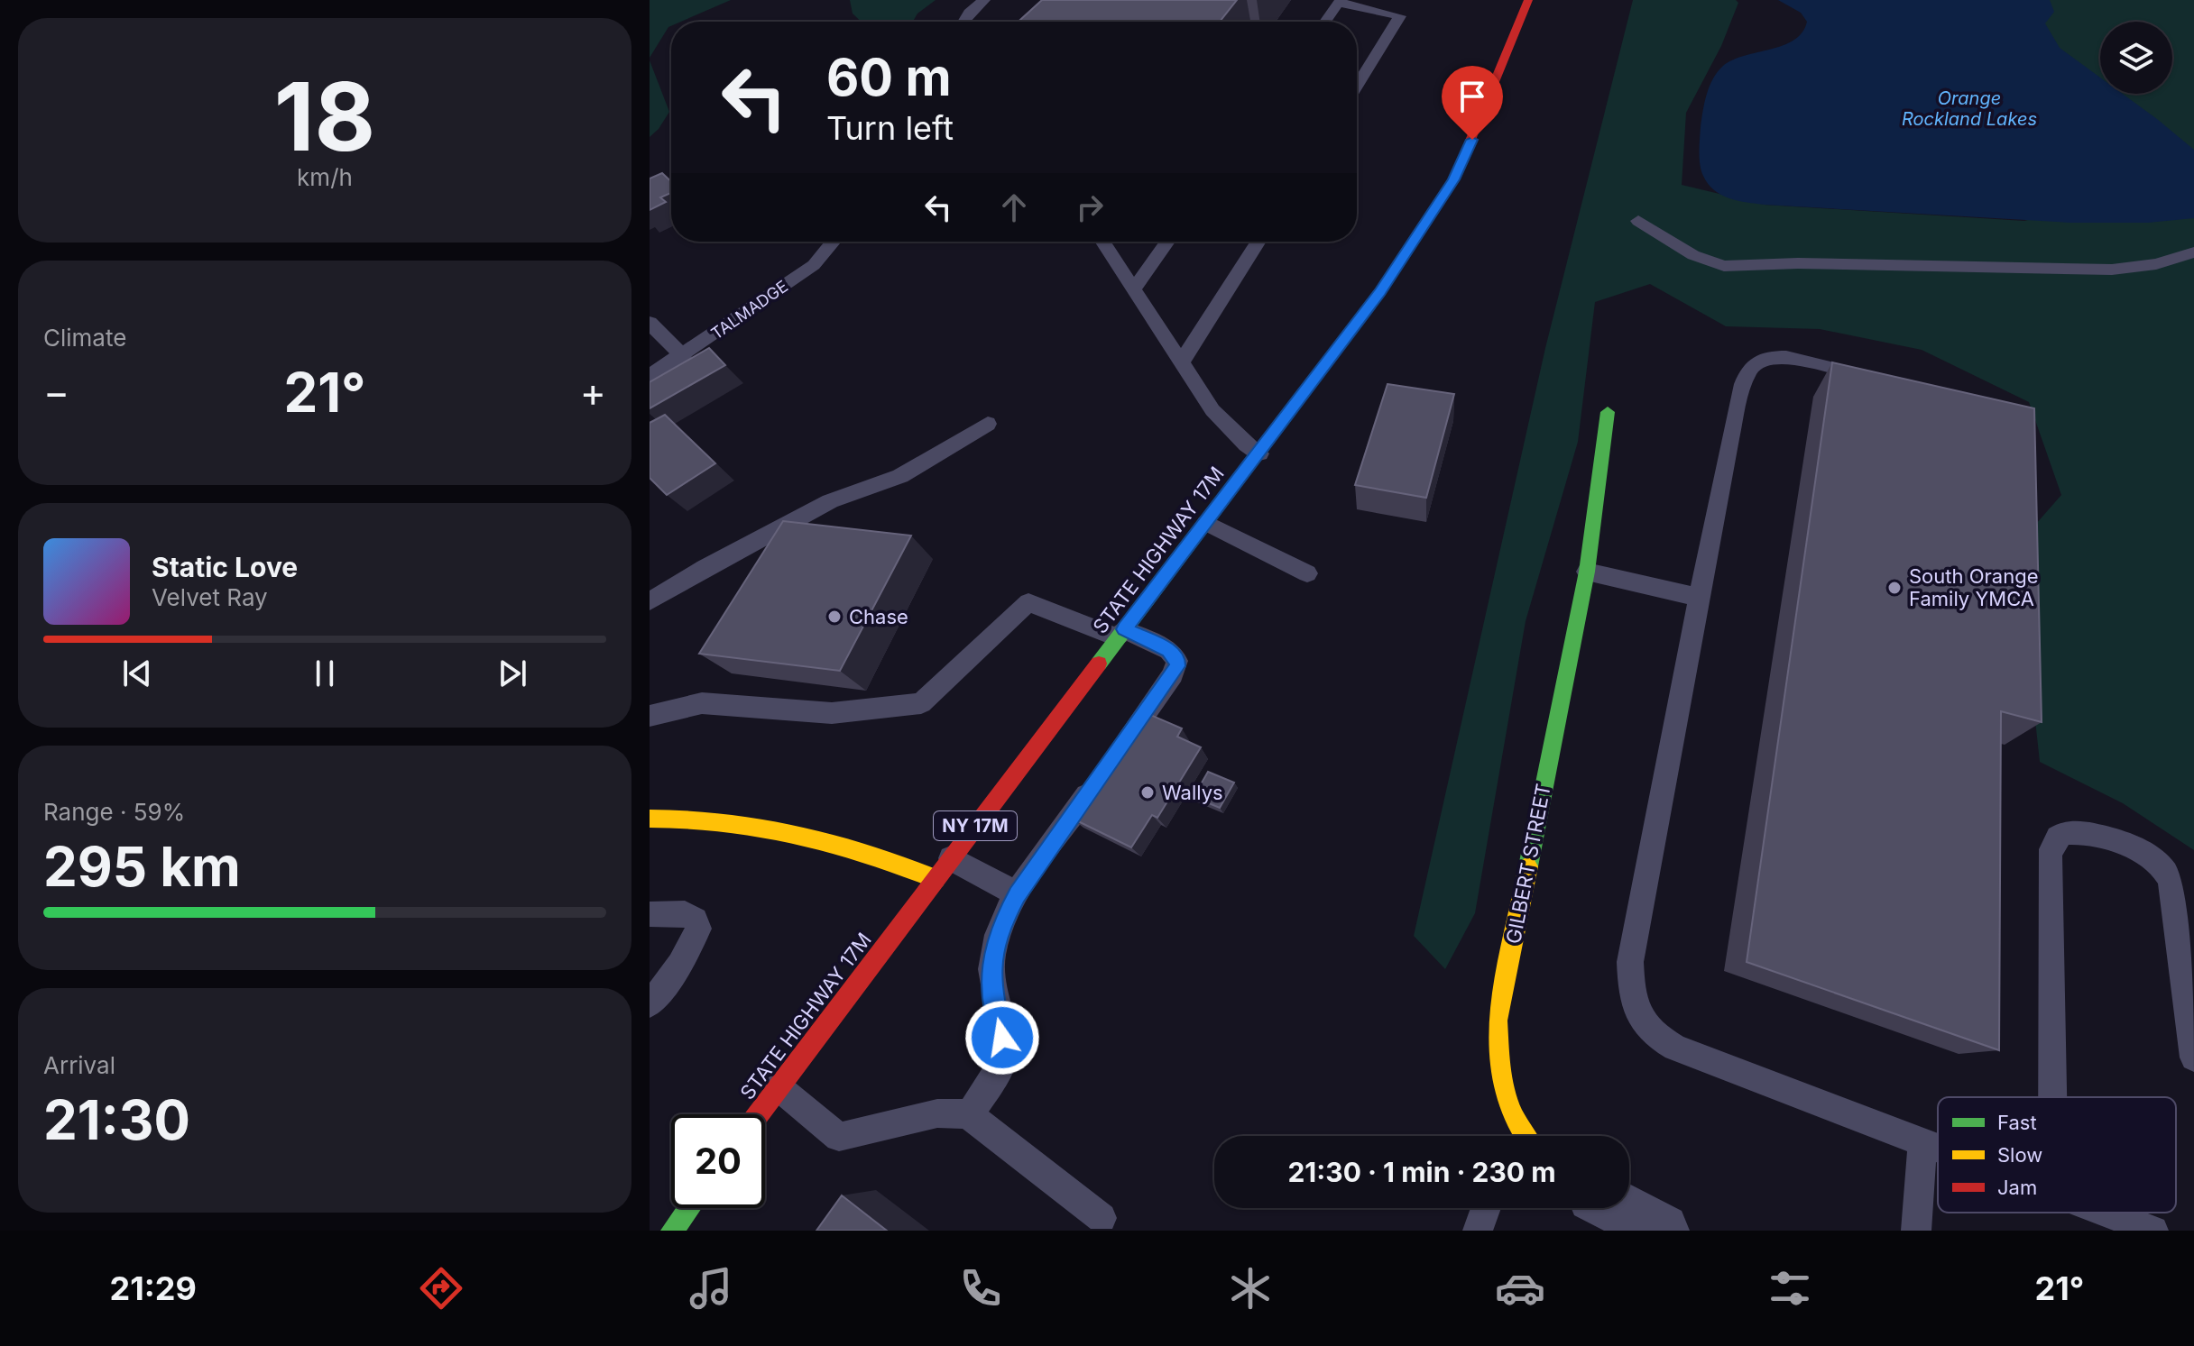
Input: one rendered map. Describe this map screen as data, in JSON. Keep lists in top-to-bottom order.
{
  "streets": {
    "main road": ["STATE HIGHWAY 17M", "NY 17M", "GILBERT STREET"],
    "lane": ["TALMADGE"]
  },
  "water": ["Orange Rockland Lakes"],
  "places": ["South Orange Family YMCA", "Chase", "Wallys"],
  "legend": ["Fast", "Slow", "Jam"],
  "page": {
    "tile": [
      ["18", "km/h"],
      "Climate",
      ["Range · 59%", "295 km"],
      ["Arrival", "21:30"]
    ],
    "turn": ["60 m", "Turn left"],
    "heat": ["−", "21°", "+"],
    "song": ["Static Love", "Velvet Ray"],
    "limit": "20",
    "trip": "21:30 · 1 min · 230 m",
    "tabs": ["21:29", "21°"]
  }
}
